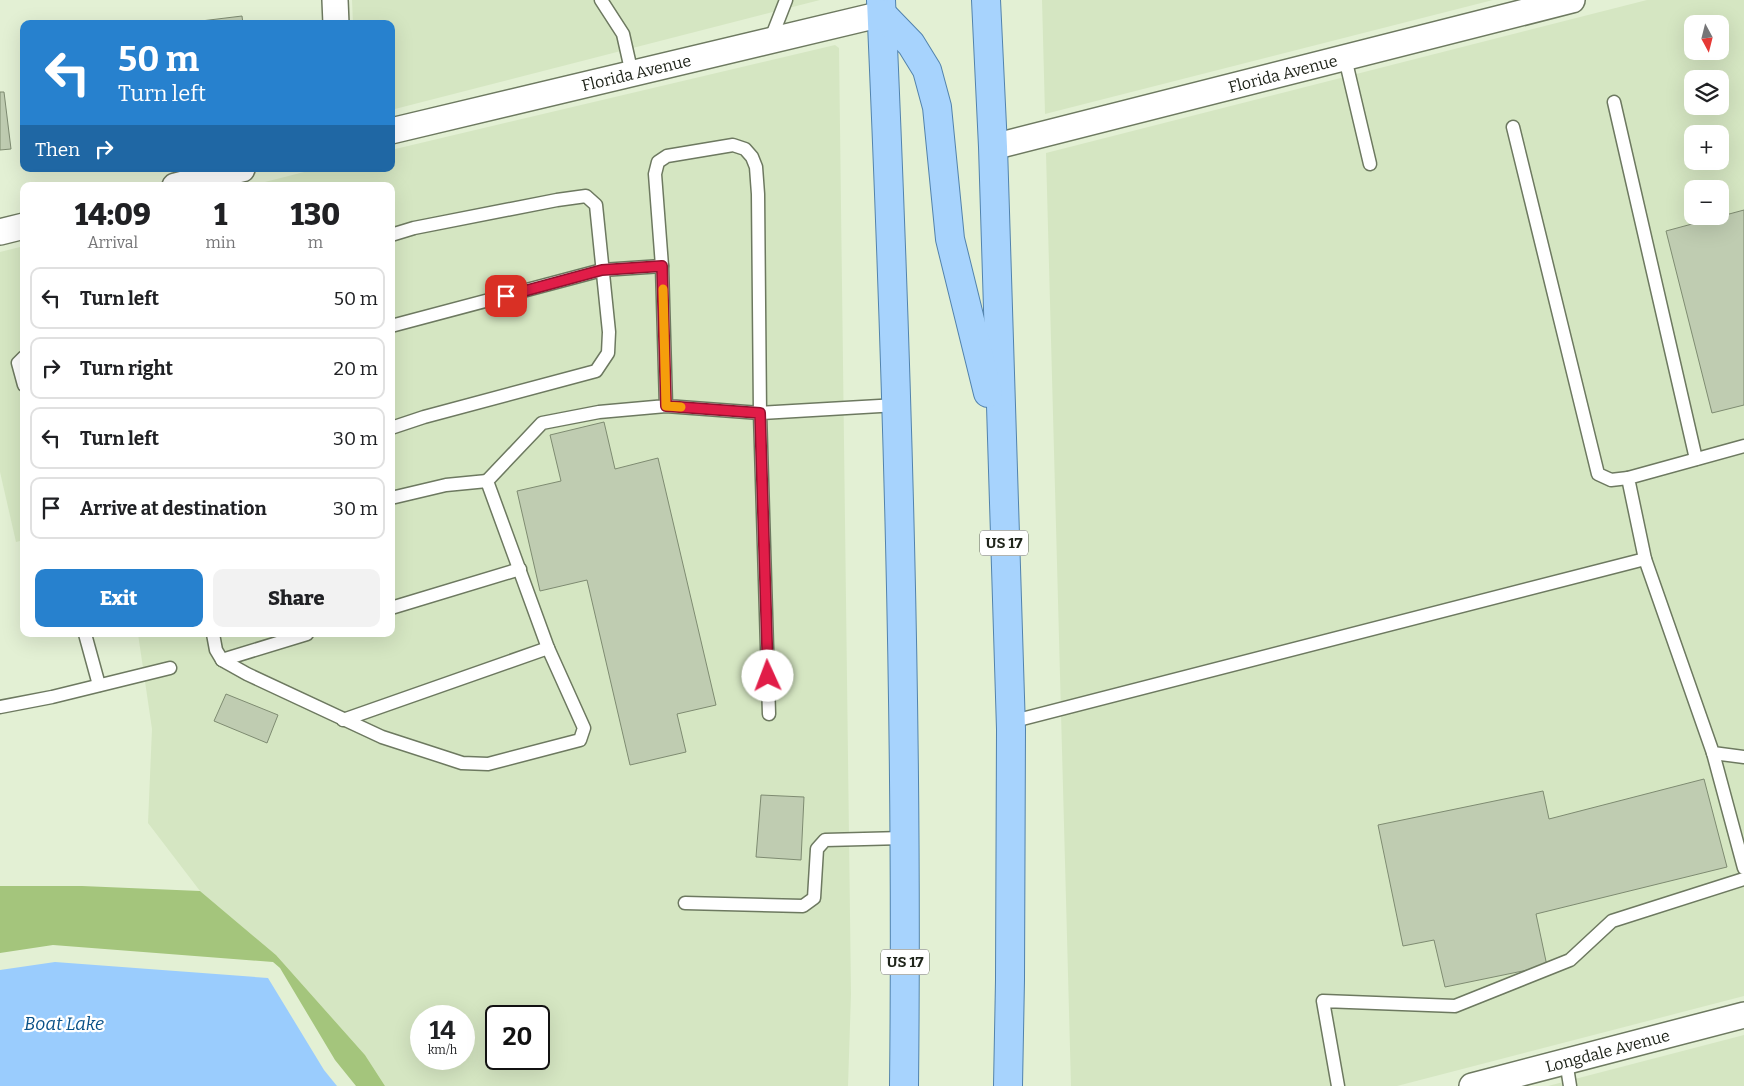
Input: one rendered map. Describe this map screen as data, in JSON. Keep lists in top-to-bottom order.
{
  "streets": {
    "main road": ["US 17"],
    "street": ["Florida Avenue", "Longdale Avenue"]
  },
  "crossings": [
    ["Florida Avenue", "US 17"]
  ],
  "water": ["Boat Lake"],
  "north": "bottom",
  "page": {
    "map_buttons": ["+", "−"],
    "turn": ["50 m", "Turn left"],
    "then": "Then",
    "eta": [
      "14:09",
      "Arrival",
      "1",
      "min",
      "130",
      "m"
    ],
    "list": [
      {
        "name": "Turn left",
        "value": "50 m"
      },
      {
        "name": "Turn right",
        "value": "20 m"
      },
      {
        "name": "Turn left",
        "value": "30 m"
      },
      {
        "name": "Arrive at destination",
        "value": "30 m"
      }
    ],
    "buttons": ["Exit", "Share"],
    "speed": "14 km/h",
    "limit": "20"
  }
}
